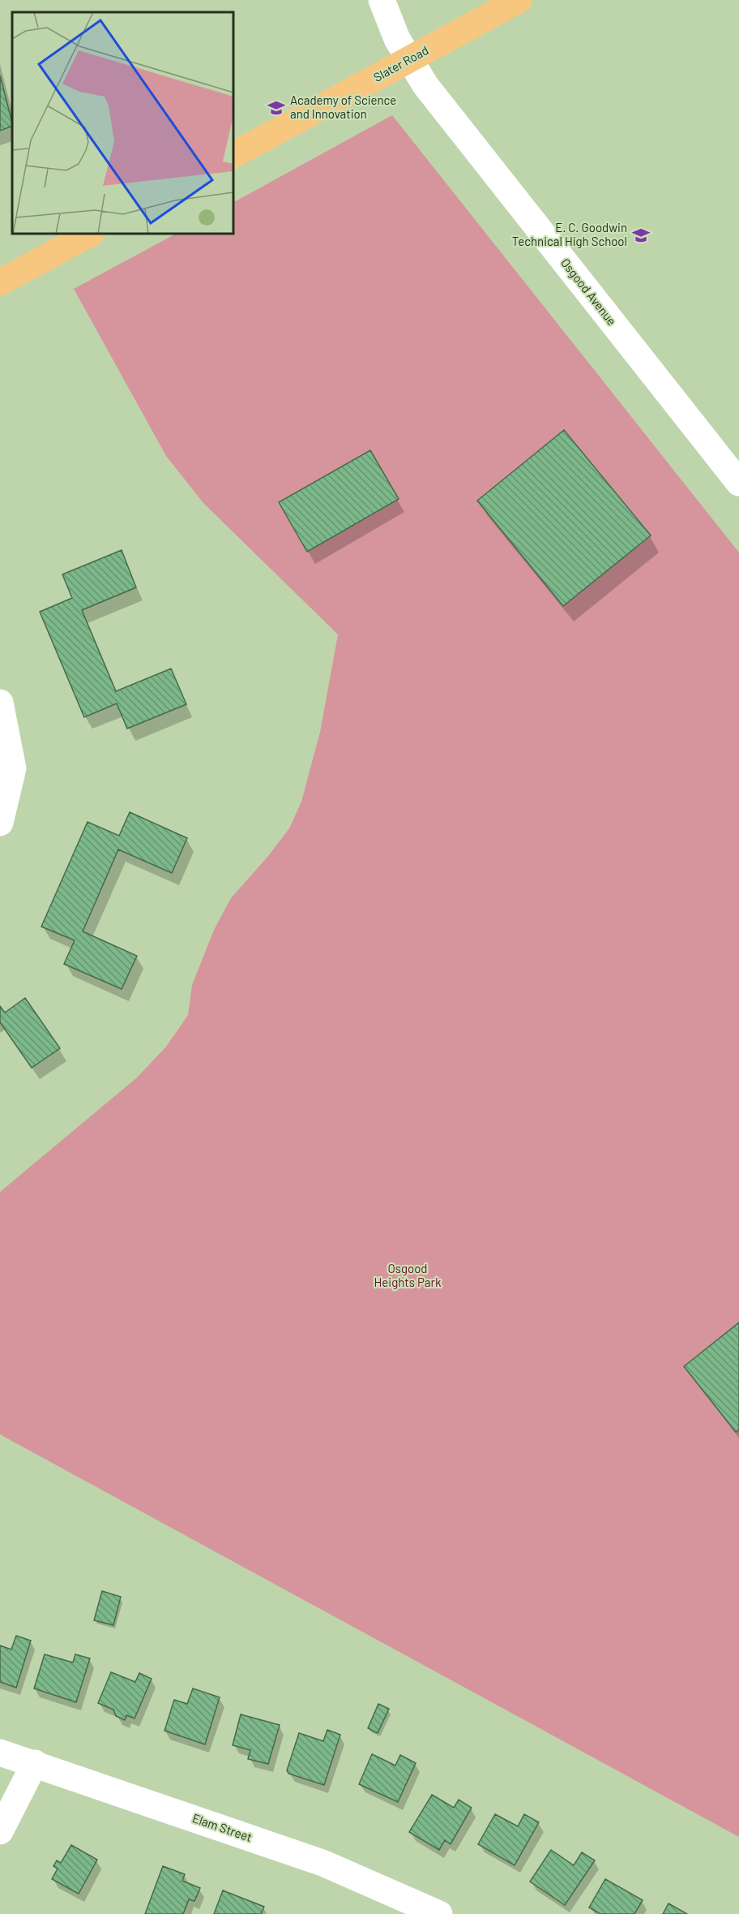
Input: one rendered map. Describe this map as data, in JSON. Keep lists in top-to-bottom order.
{
  "streets": {
    "main road": ["Slater Road"],
    "street": ["Osgood Avenue", "Elam Street"]
  },
  "crossings": [
    ["Slater Road", "Osgood Avenue"]
  ],
  "parks": ["Osgood Heights Park"],
  "places": {
    "school or university": ["Academy of Science and Innovation", "E. C. Goodwin Technical High School"]
  }
}
